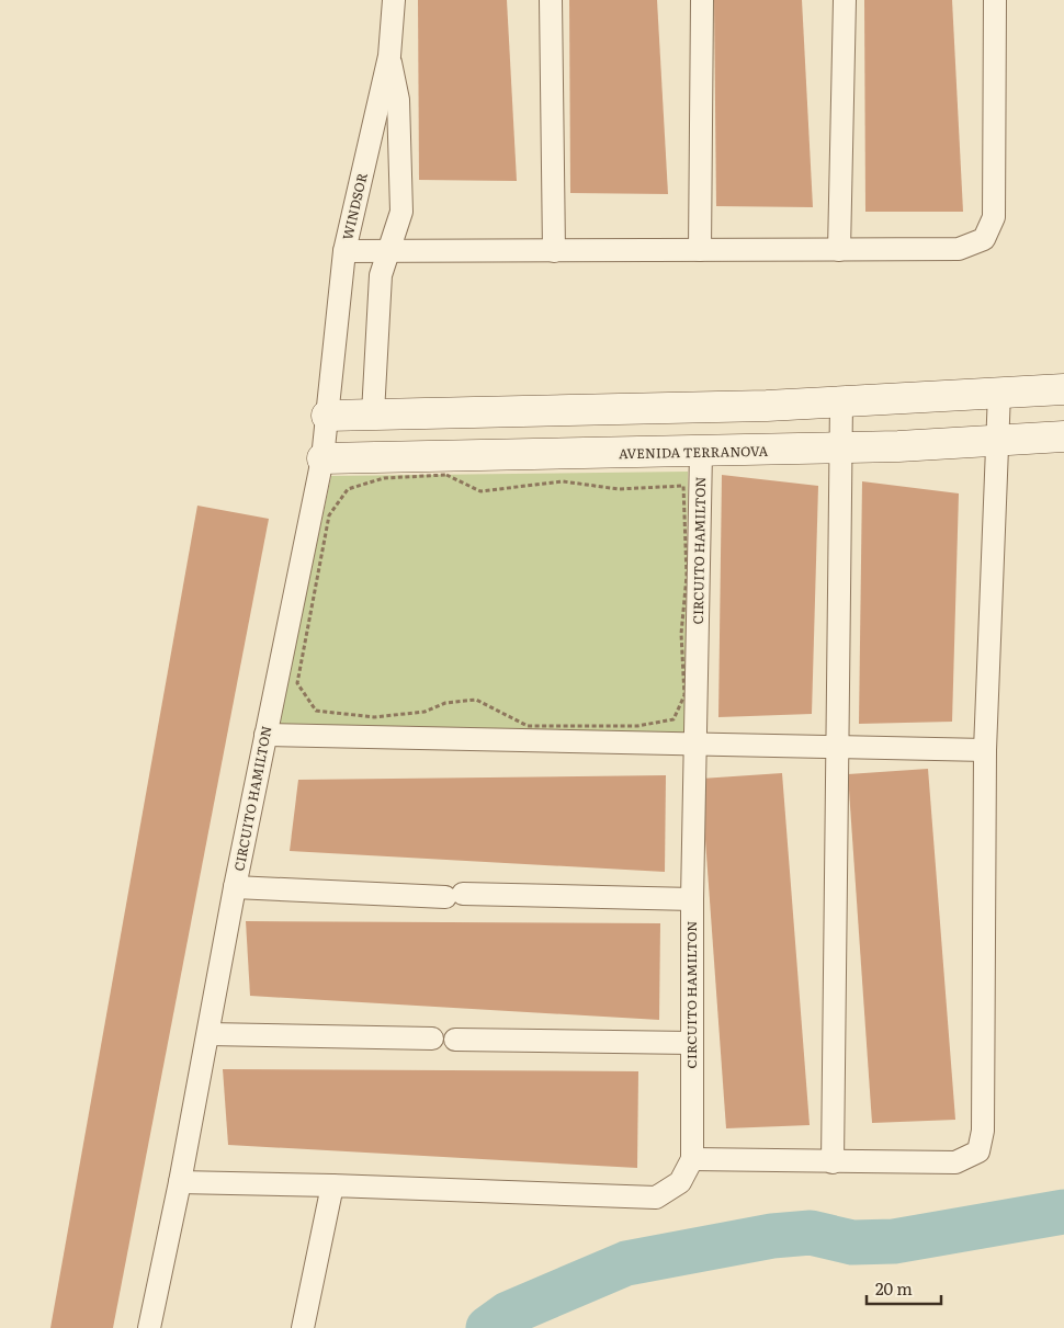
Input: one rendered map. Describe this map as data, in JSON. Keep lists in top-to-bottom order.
{
  "streets": {
    "street": ["WINDSOR", "AVENIDA TERRANOVA", "CIRCUITO HAMILTON"]
  },
  "crossings": [
    ["WINDSOR", "CIRCUITO HAMILTON"],
    ["AVENIDA TERRANOVA", "CIRCUITO HAMILTON"]
  ],
  "scale_bar": "20 m"
}
